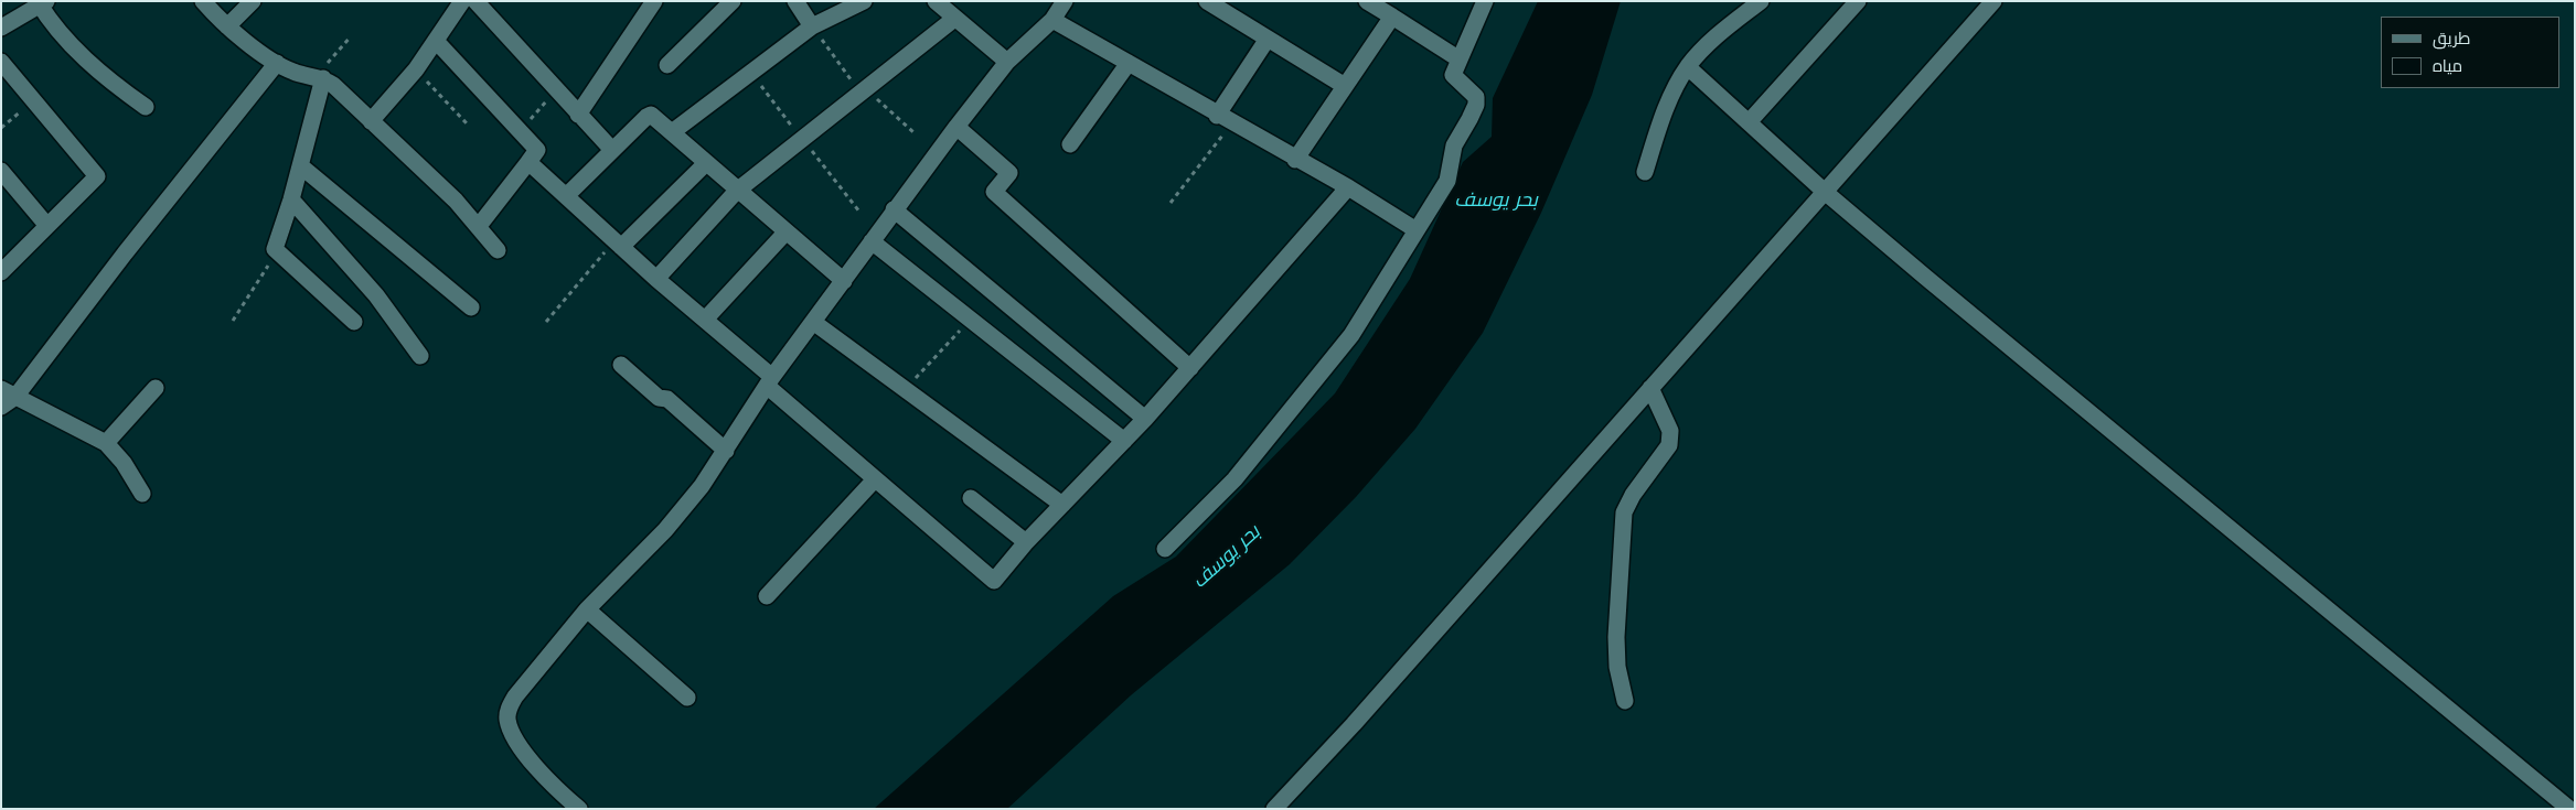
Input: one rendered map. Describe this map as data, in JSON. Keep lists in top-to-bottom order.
{
  "water": ["بحر يوسف"],
  "legend": ["طريق", "مياه"]
}
